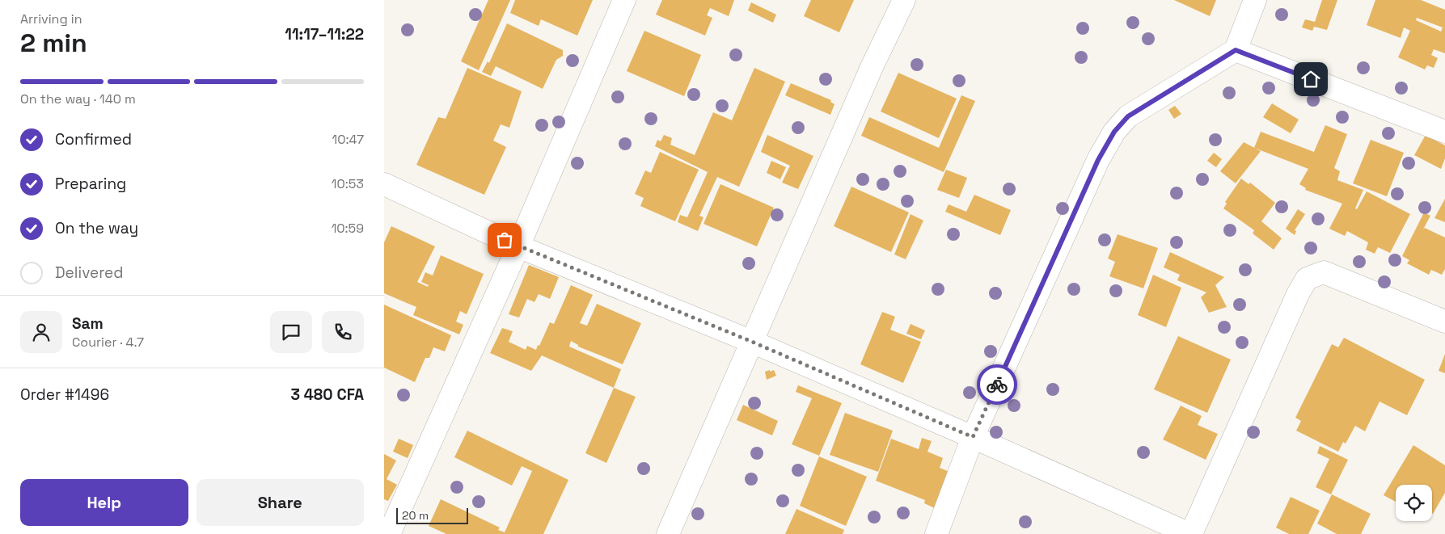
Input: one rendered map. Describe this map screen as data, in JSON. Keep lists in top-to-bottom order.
{
  "scale_bar": "20 m",
  "page": {
    "heading": ["2 min", "Arriving in", "11:17–11:22"],
    "panel": [
      "Sam",
      "Courier · 4.7",
      "Order #1496",
      "3 480 CFA"
    ],
    "bar": "On the way · 140 m",
    "list": [
      ["Confirmed", "10:47"],
      ["Preparing", "10:53"],
      ["On the way", "10:59"],
      "Delivered"
    ],
    "buttons": ["Help", "Share"],
    "scale": "20 m"
  }
}
